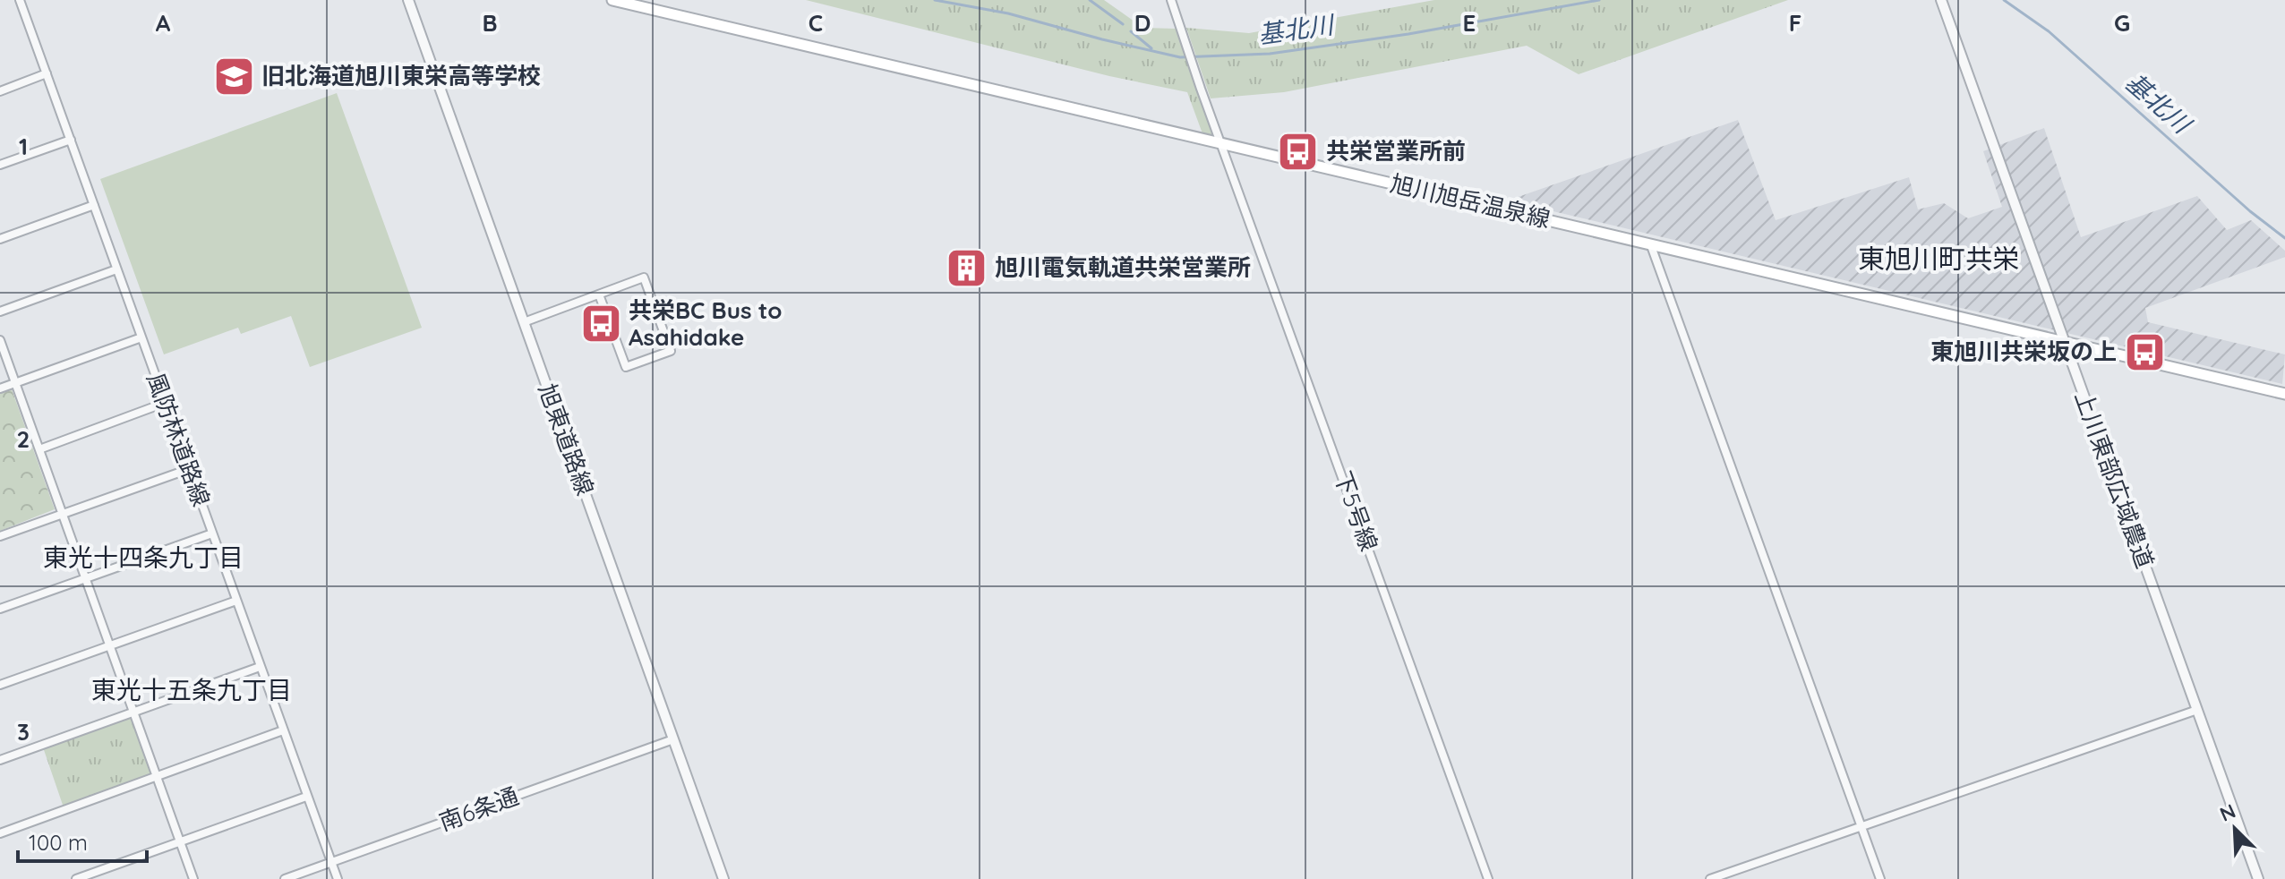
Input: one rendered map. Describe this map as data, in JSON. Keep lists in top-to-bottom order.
{
  "streets": {
    "main road": ["旭川旭岳温泉線"],
    "street": [
      "風防林道路線",
      "旭東道路線",
      "上川東部広域農道",
      "下5号線",
      "南6条通"
    ]
  },
  "crossings": [
    ["旭川旭岳温泉線", "上川東部広域農道"],
    ["旭川旭岳温泉線", "下5号線"],
    ["風防林道路線", "南6条通"],
    ["旭東道路線", "南6条通"]
  ],
  "districts": ["東旭川町共栄", "東光十四条九丁目", "東光十五条九丁目"],
  "water": ["基北川"],
  "places": {
    "school or university": ["旧北海道旭川東栄高等学校"],
    "bus stop": ["共栄営業所前", "共栄BC Bus to Asahidake", "東旭川共栄坂の上"],
    "building": ["旭川電気軌道共栄営業所"]
  },
  "scale_bar": "100 m",
  "north": "top left",
  "grid": {
    "columns": [
      "A",
      "B",
      "C",
      "D",
      "E",
      "F",
      "G"
    ],
    "rows": ["1", "2", "3"]
  }
}
